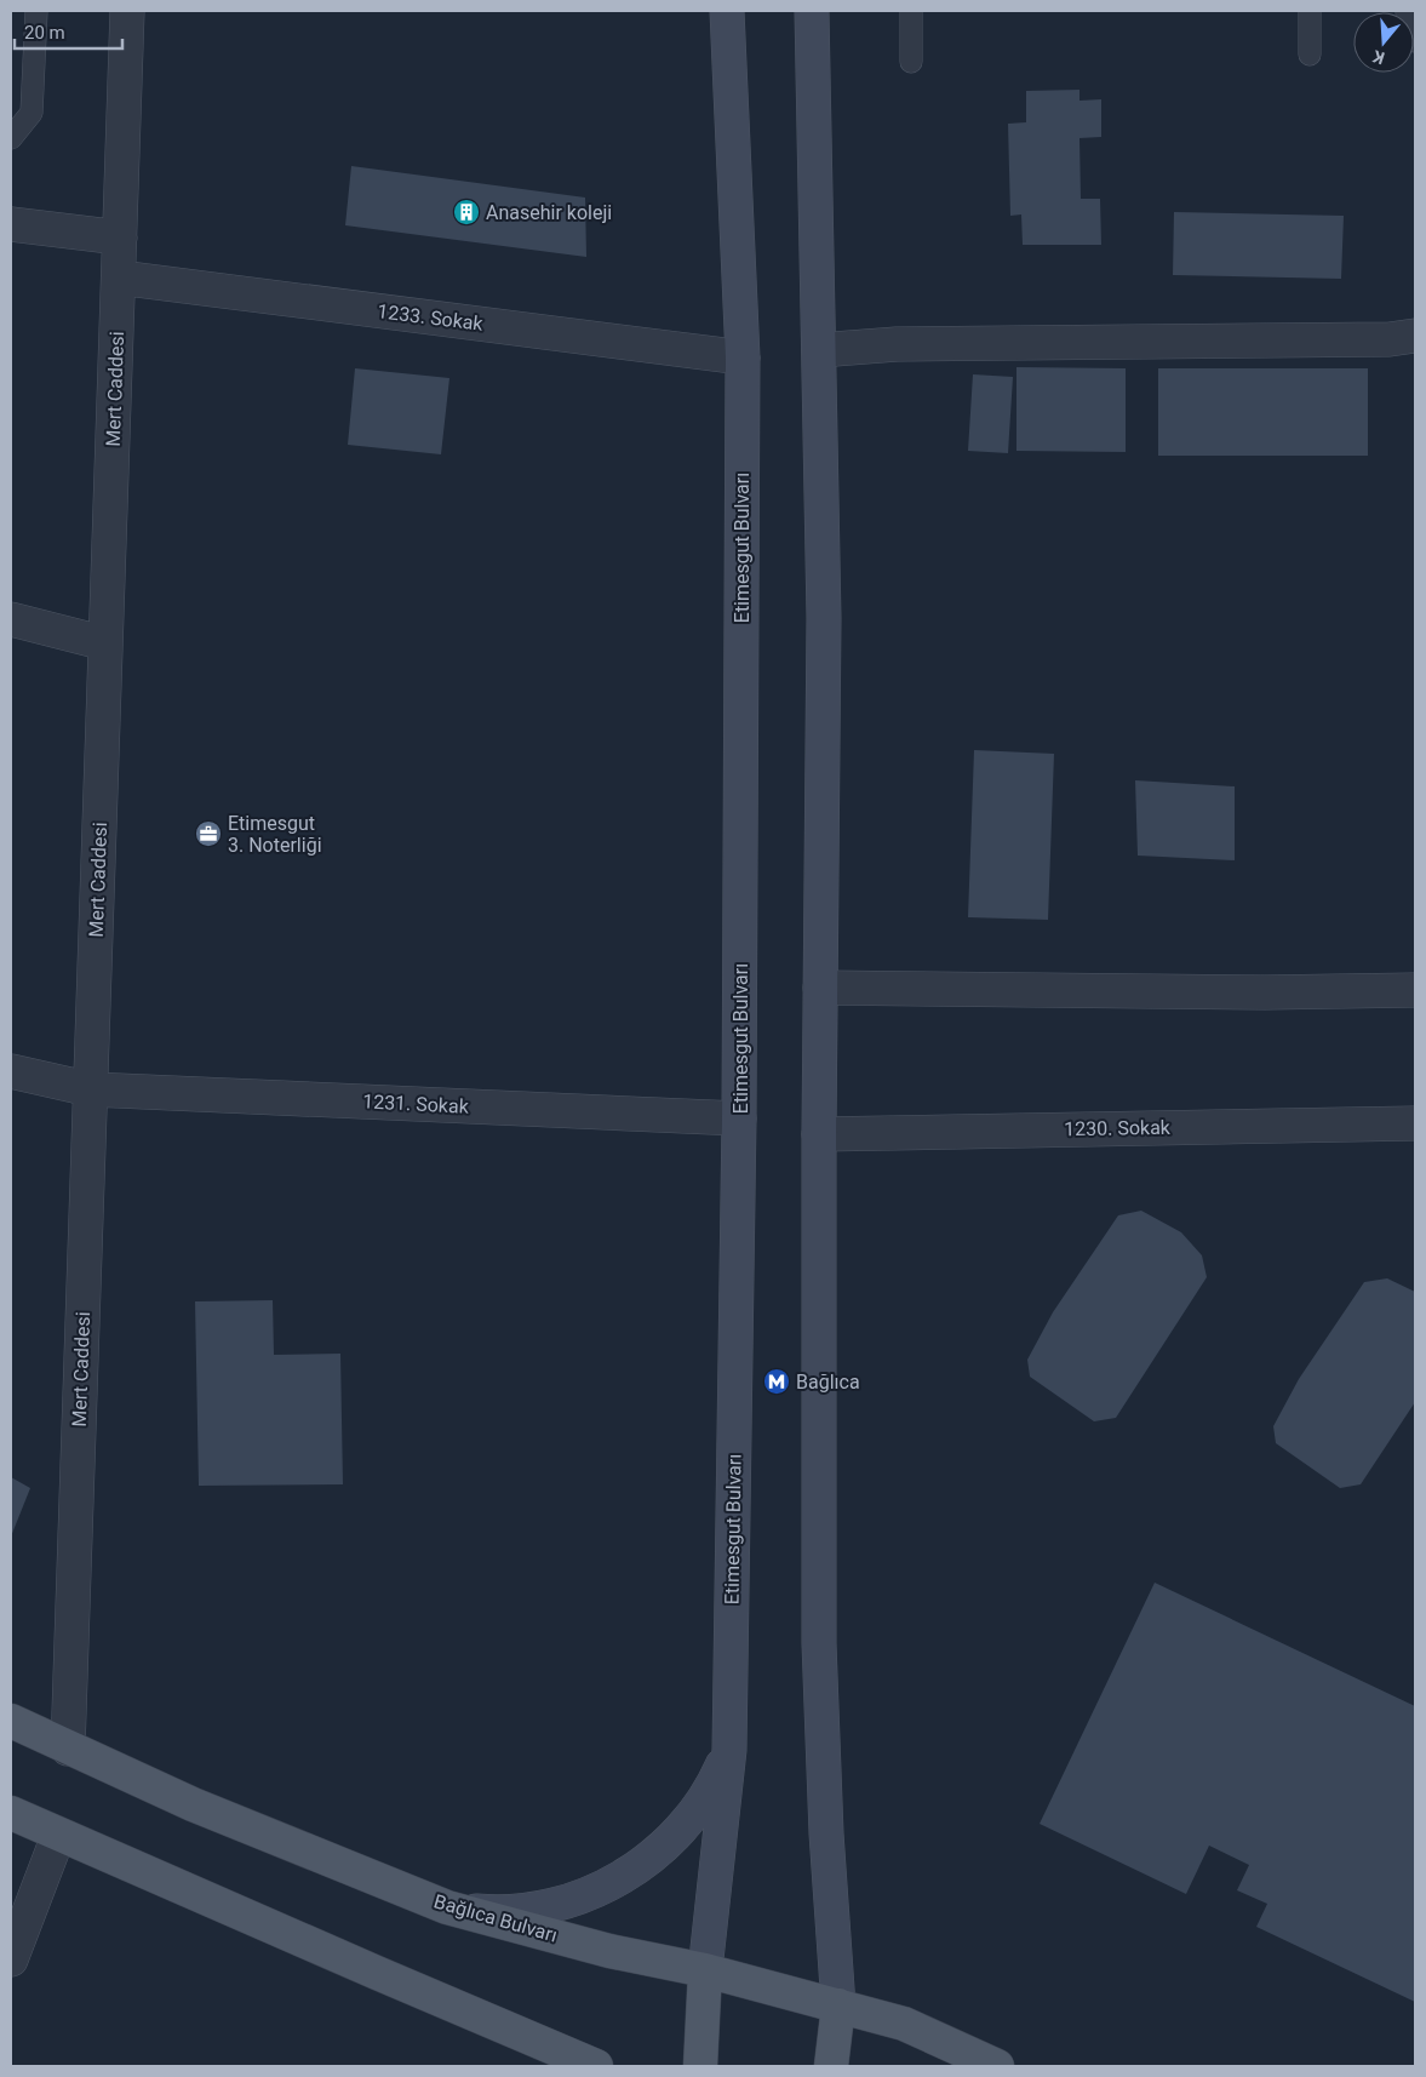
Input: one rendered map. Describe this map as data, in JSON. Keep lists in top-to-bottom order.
{
  "streets": {
    "main road": ["Etimesgut Bulvarı", "Bağlıca Bulvarı"],
    "street": [
      "1233. Sokak",
      "Mert Caddesi",
      "1231. Sokak",
      "1230. Sokak"
    ]
  },
  "crossings": [
    ["1233. Sokak", "Mert Caddesi"],
    ["1233. Sokak", "Etimesgut Bulvarı"],
    ["Mert Caddesi", "1231. Sokak"],
    ["Mert Caddesi", "Bağlıca Bulvarı"],
    ["Etimesgut Bulvarı", "1231. Sokak"],
    ["Etimesgut Bulvarı", "Bağlıca Bulvarı"]
  ],
  "places": {
    "building": ["Anasehir koleji"],
    "office": ["Etimesgut 3. Noterliği"],
    "metro station": ["Bağlıca"]
  },
  "scale_bar": "20 m",
  "north": "bottom"
}
